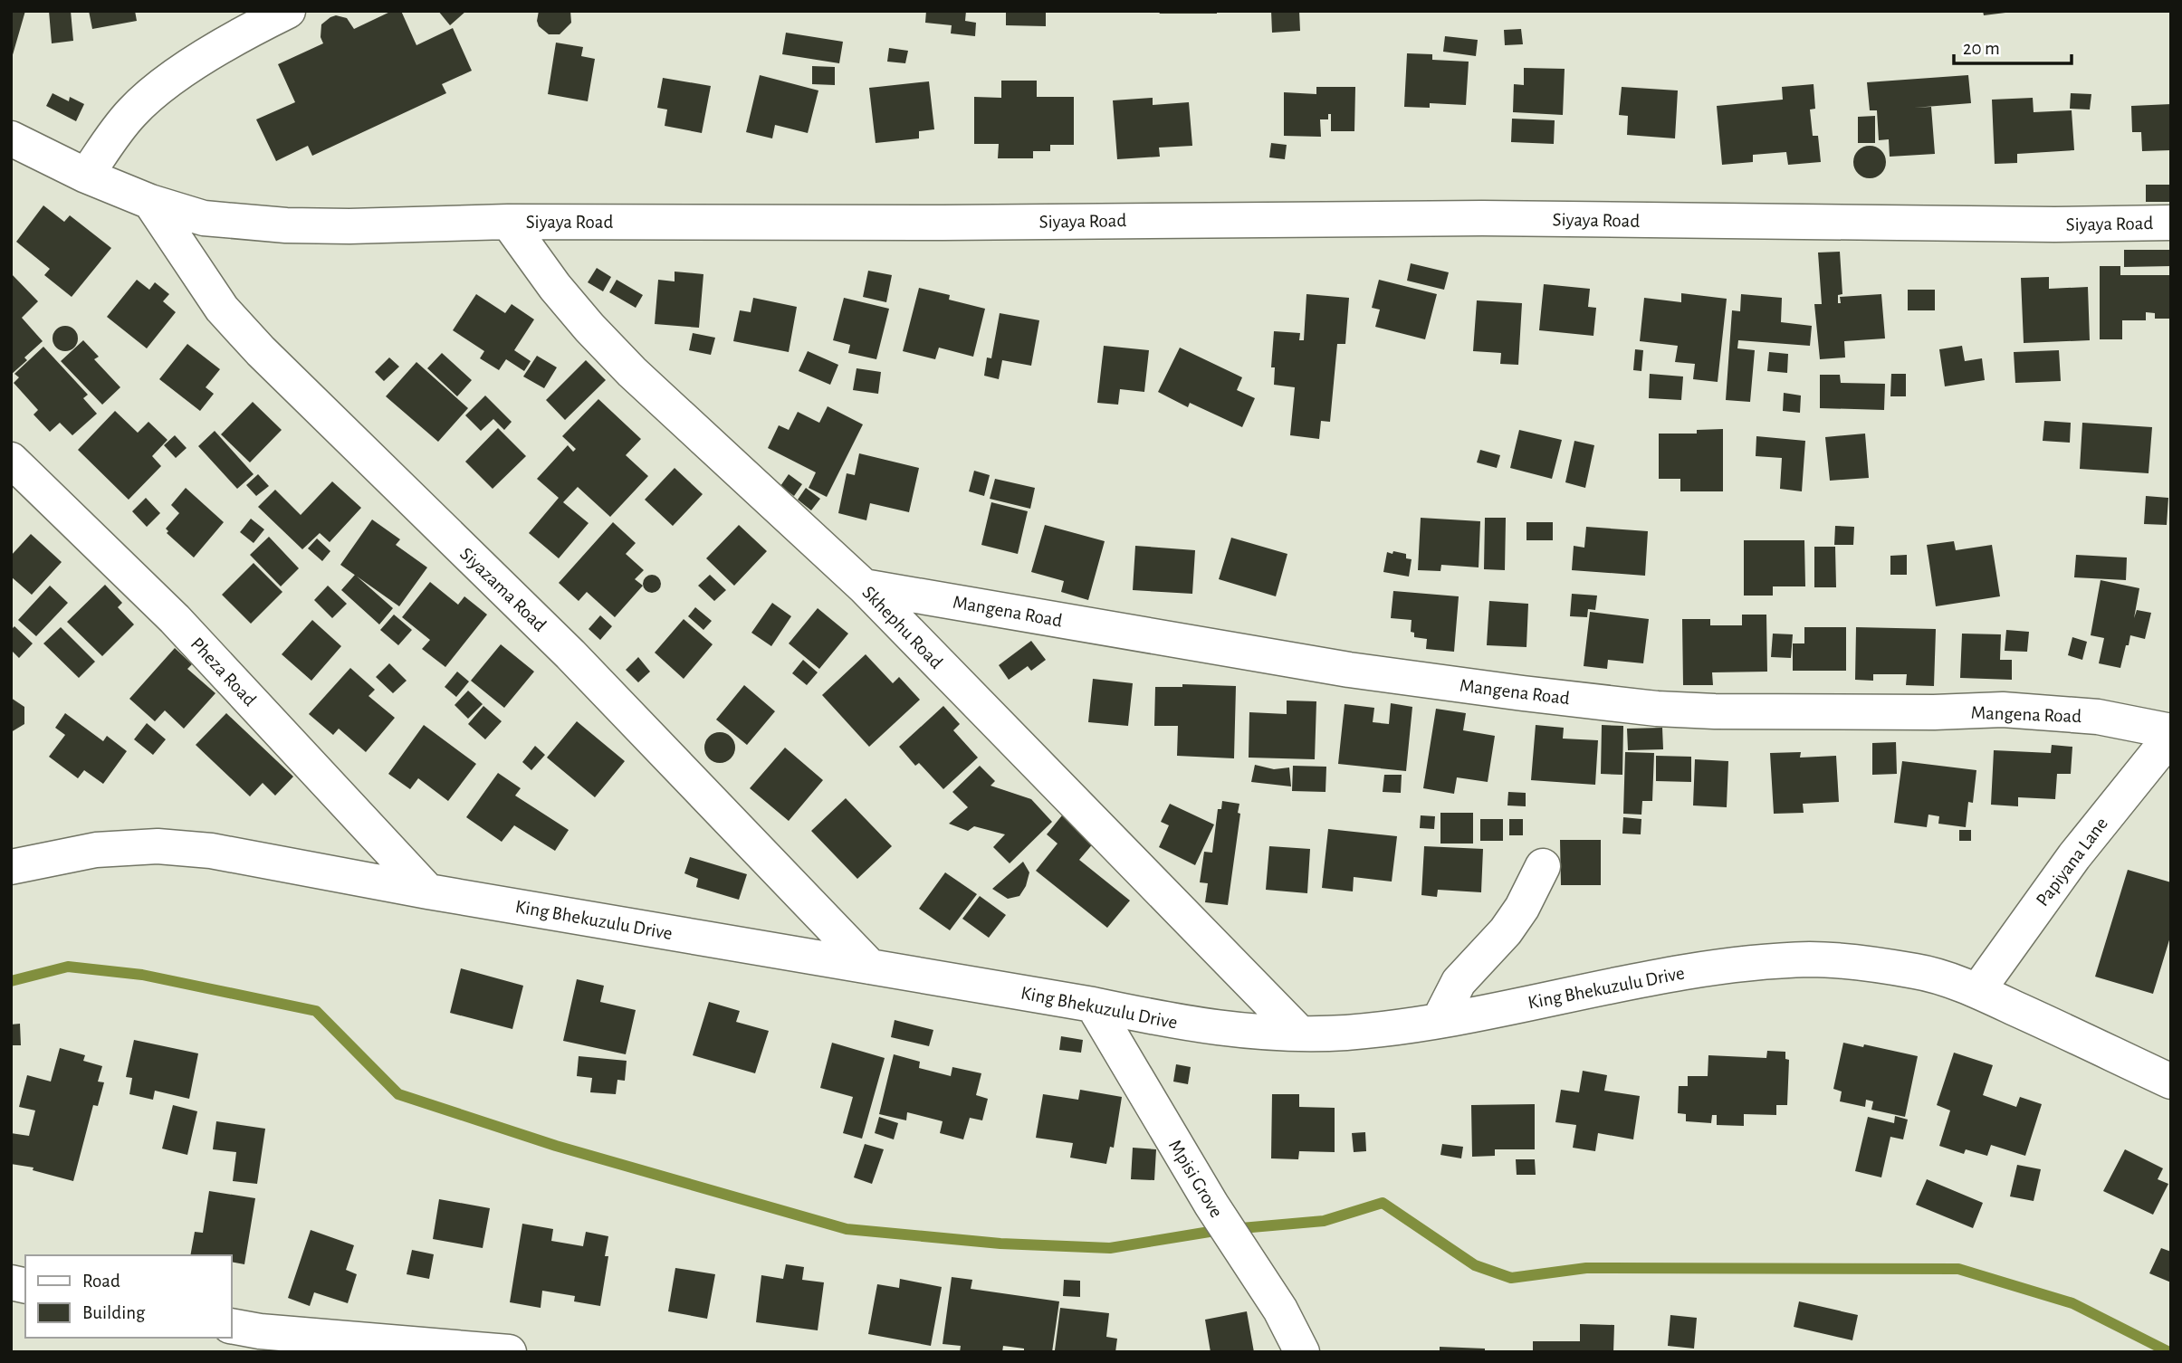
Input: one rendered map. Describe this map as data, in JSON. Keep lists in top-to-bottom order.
{
  "streets": {
    "street": [
      "Siyaya Road",
      "Siyazama Road",
      "Mangena Road",
      "Skhephu Road",
      "Pheza Road",
      "Papiyana Lane",
      "King Bhekuzulu Drive",
      "Mpisi Grove"
    ]
  },
  "crossings": [
    ["Siyaya Road", "Siyazama Road"],
    ["Siyaya Road", "Skhephu Road"],
    ["Siyazama Road", "King Bhekuzulu Drive"],
    ["Mangena Road", "Skhephu Road"],
    ["Mangena Road", "Papiyana Lane"],
    ["Skhephu Road", "King Bhekuzulu Drive"],
    ["Pheza Road", "King Bhekuzulu Drive"],
    ["Papiyana Lane", "King Bhekuzulu Drive"],
    ["King Bhekuzulu Drive", "Mpisi Grove"]
  ],
  "legend": ["Road", "Building"],
  "scale_bar": "20 m"
}
